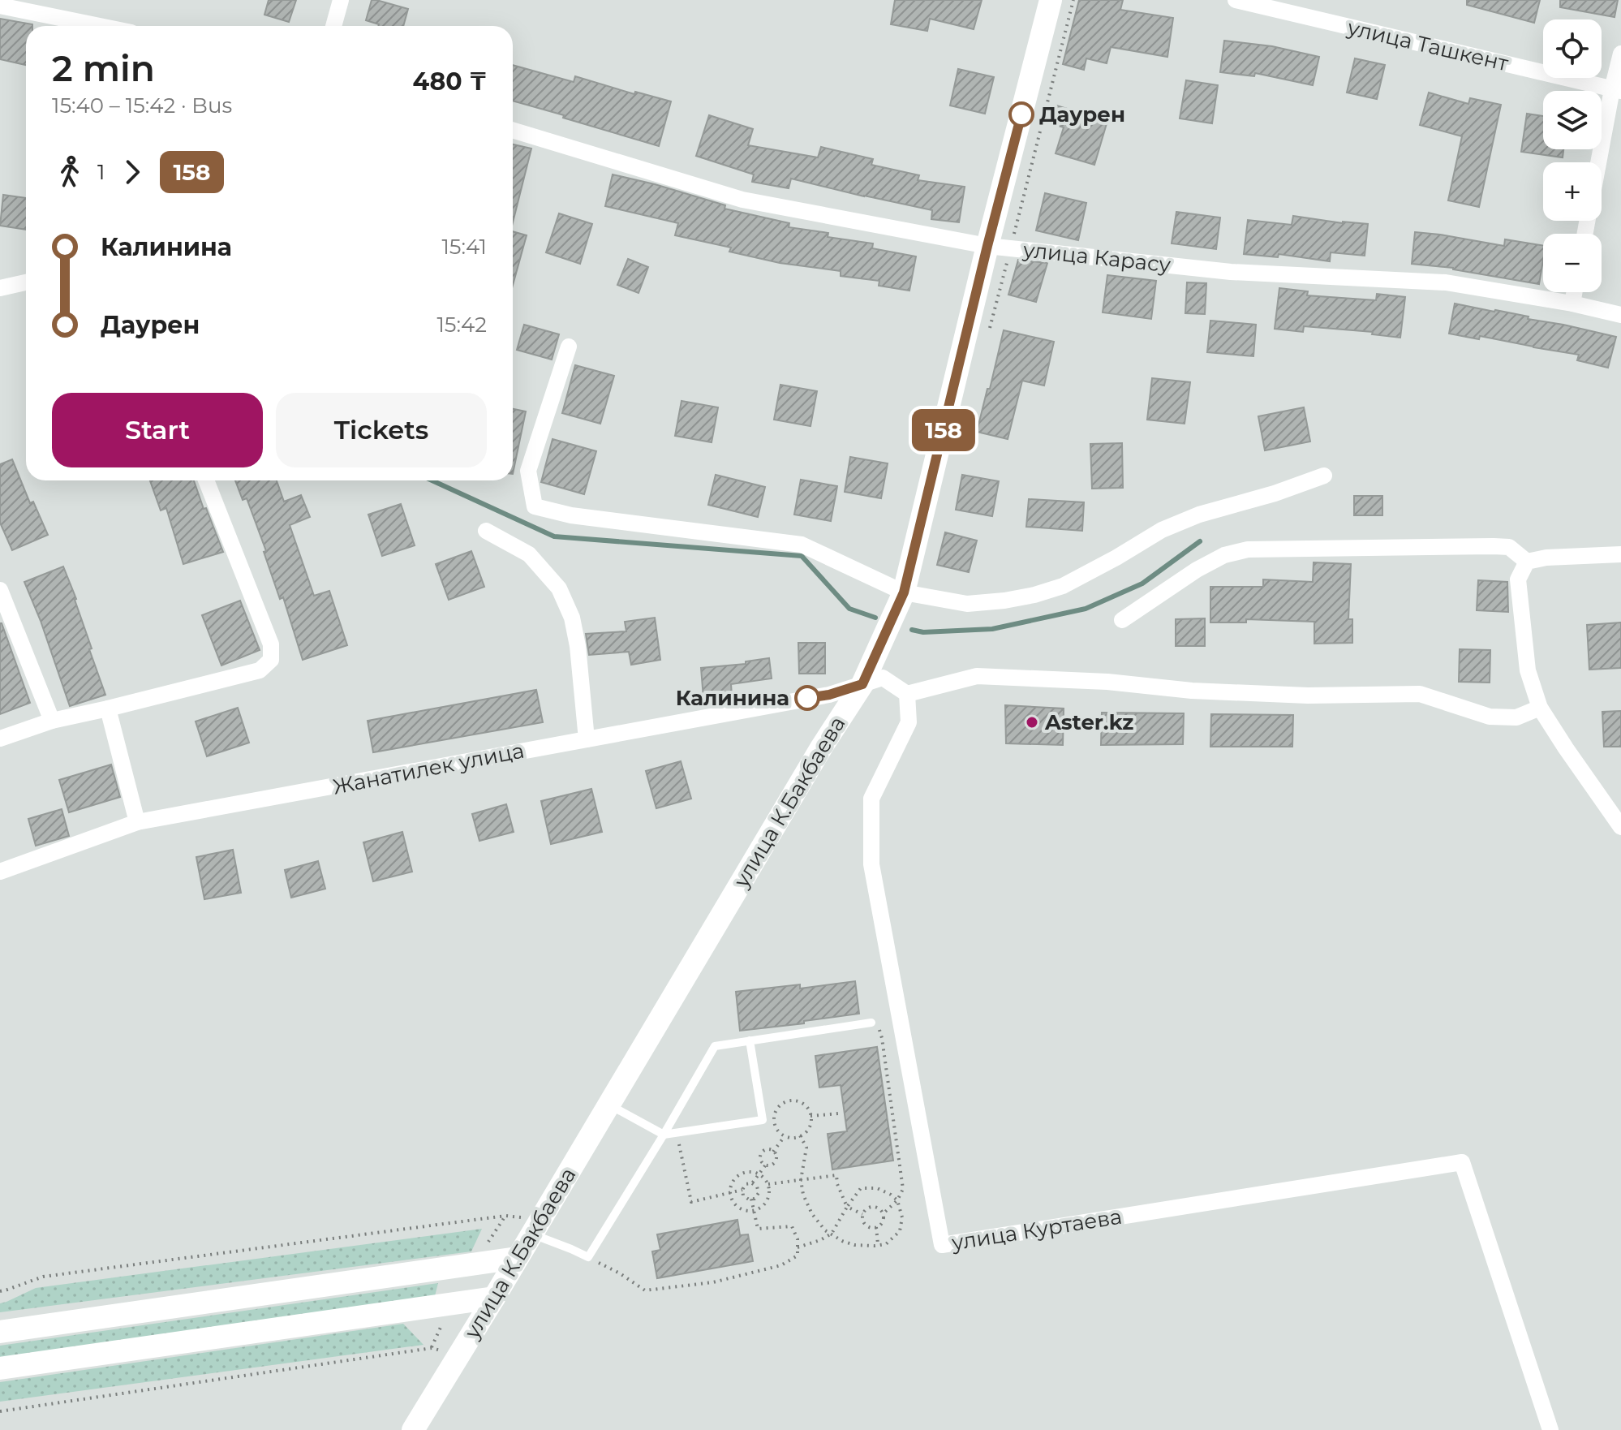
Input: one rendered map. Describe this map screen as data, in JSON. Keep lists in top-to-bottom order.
{
  "streets": {
    "street": [
      "улица Ташкент",
      "улица Карасу",
      "Жанатилек улица",
      "улица К.Бакбаева",
      "улица Куртаева"
    ]
  },
  "crossings": [
    ["улица Карасу", "улица К.Бакбаева"],
    ["Жанатилек улица", "улица К.Бакбаева"]
  ],
  "places": ["Даурен", "Калинина", "Aster.kz"],
  "lines": ["bus line 158"],
  "page": {
    "on_map": "158",
    "map_buttons": ["+", "−"],
    "heading": ["2 min", "15:40 – 15:42 · Bus", "480 ₸"],
    "legs": ["1", "158"],
    "list": [
      {
        "name": "Калинина",
        "value": "15:41"
      },
      {
        "name": "Даурен",
        "value": "15:42"
      }
    ],
    "buttons": ["Start", "Tickets"]
  }
}
